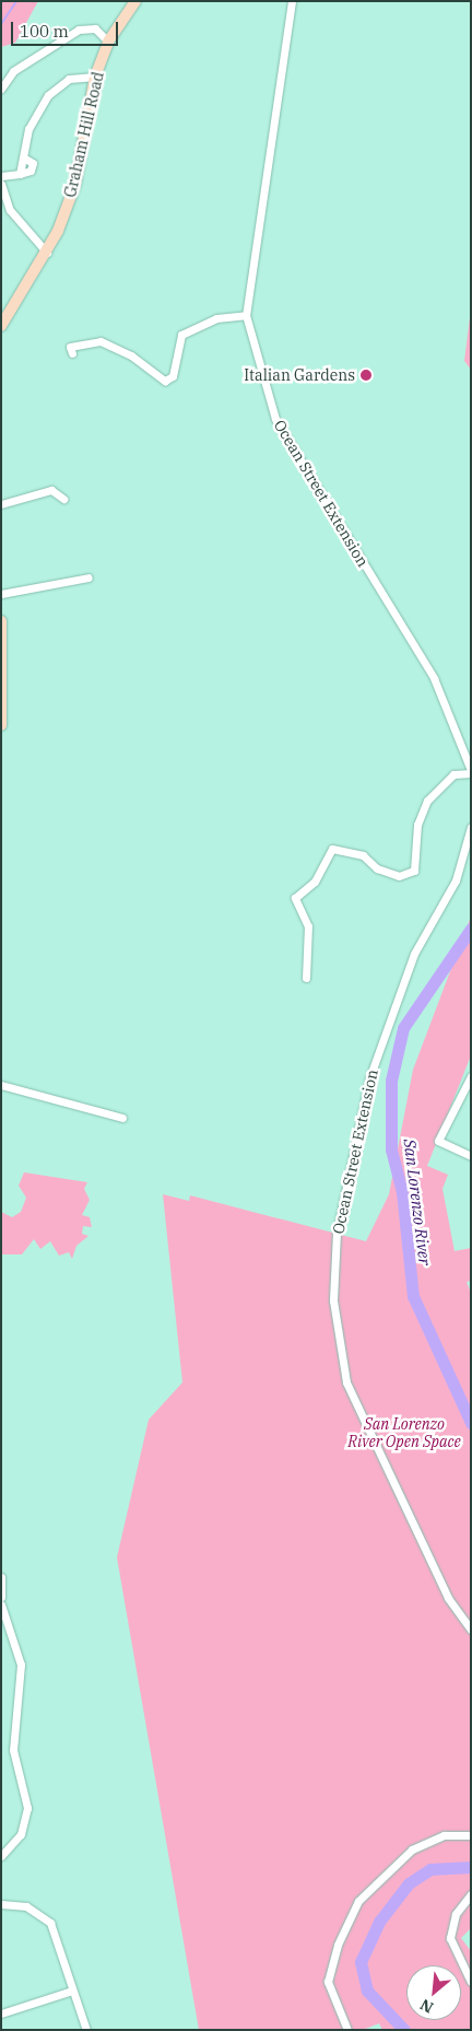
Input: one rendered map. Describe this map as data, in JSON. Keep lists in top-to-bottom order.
{
  "streets": {
    "main road": ["Graham Hill Road"],
    "street": ["Ocean Street Extension"]
  },
  "water": ["San Lorenzo River"],
  "parks": ["San Lorenzo River Open Space"],
  "places": ["Italian Gardens"],
  "scale_bar": "100 m",
  "north": "bottom left"
}
